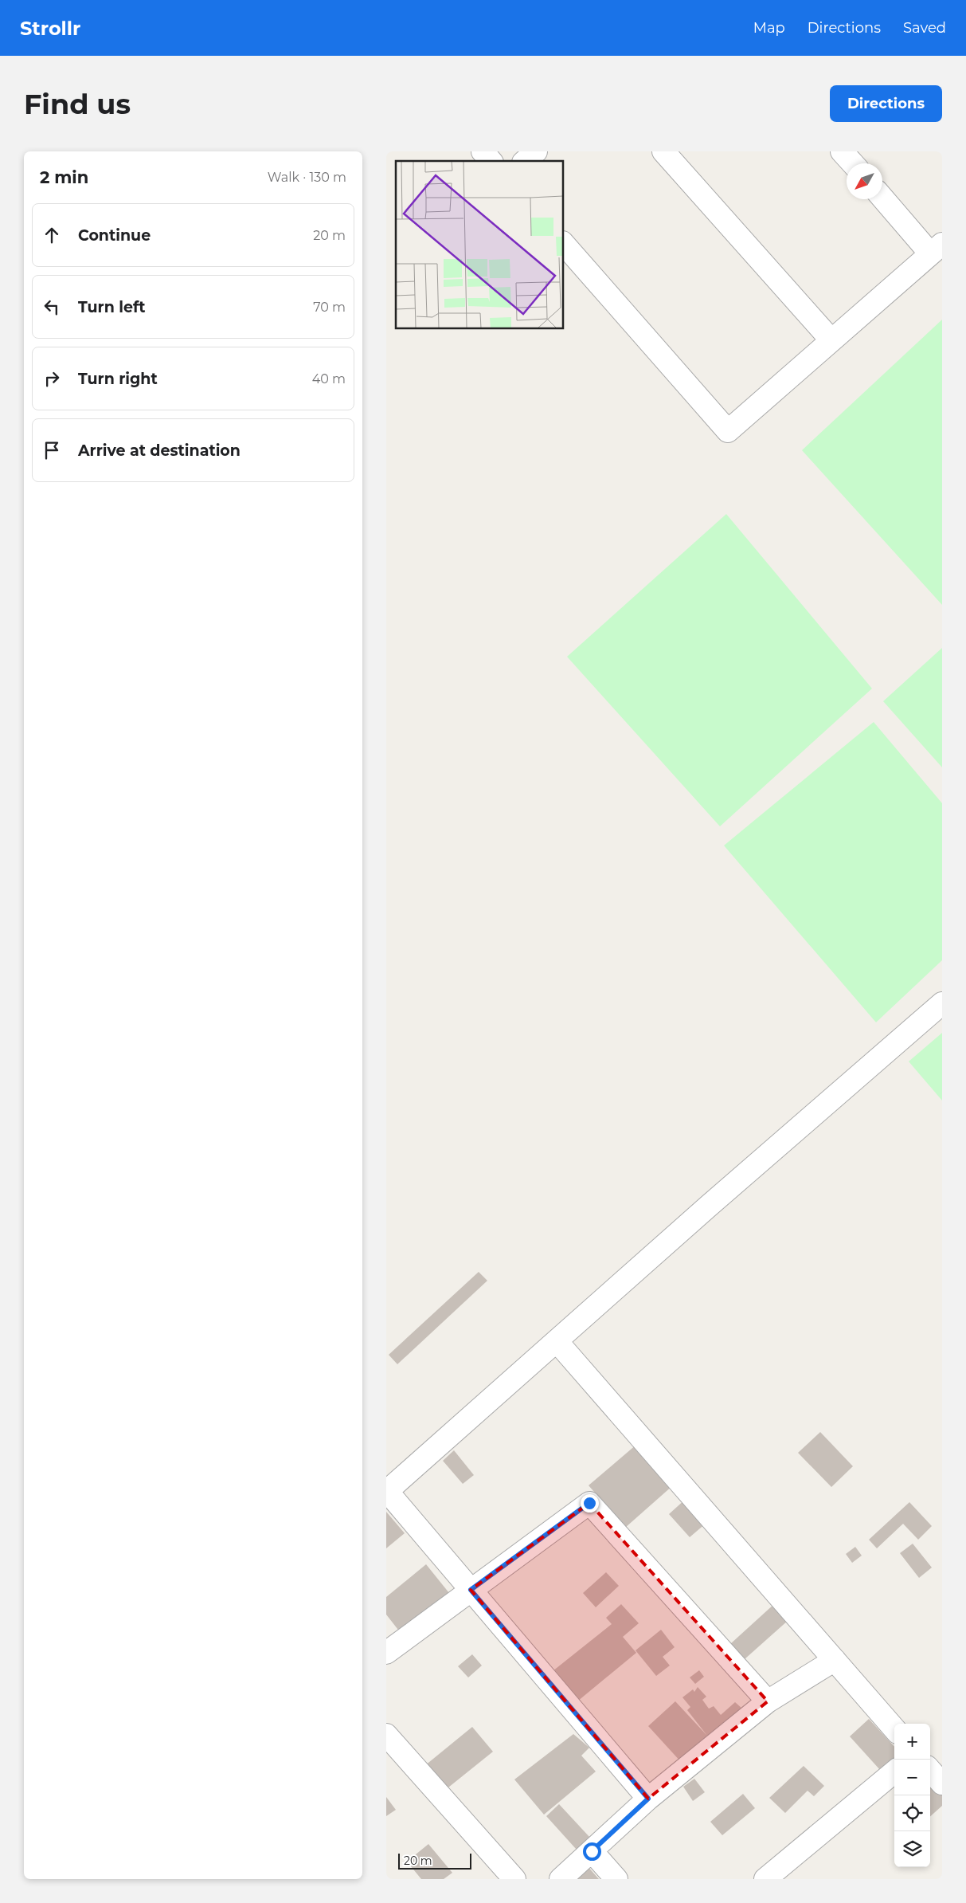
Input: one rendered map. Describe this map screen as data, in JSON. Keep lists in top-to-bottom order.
{
  "scale_bar": "20 m",
  "north": "bottom left",
  "page": {
    "header": "Strollr",
    "nav": ["Map", "Directions", "Saved"],
    "buttons": "Directions",
    "title": "Find us",
    "heading": ["2 min", "Walk · 130 m"],
    "list": [
      ["Continue", "20 m"],
      ["Turn left", "70 m"],
      ["Turn right", "40 m"],
      "Arrive at destination"
    ],
    "map_buttons": ["+", "−"],
    "scale": "20 m"
  }
}
